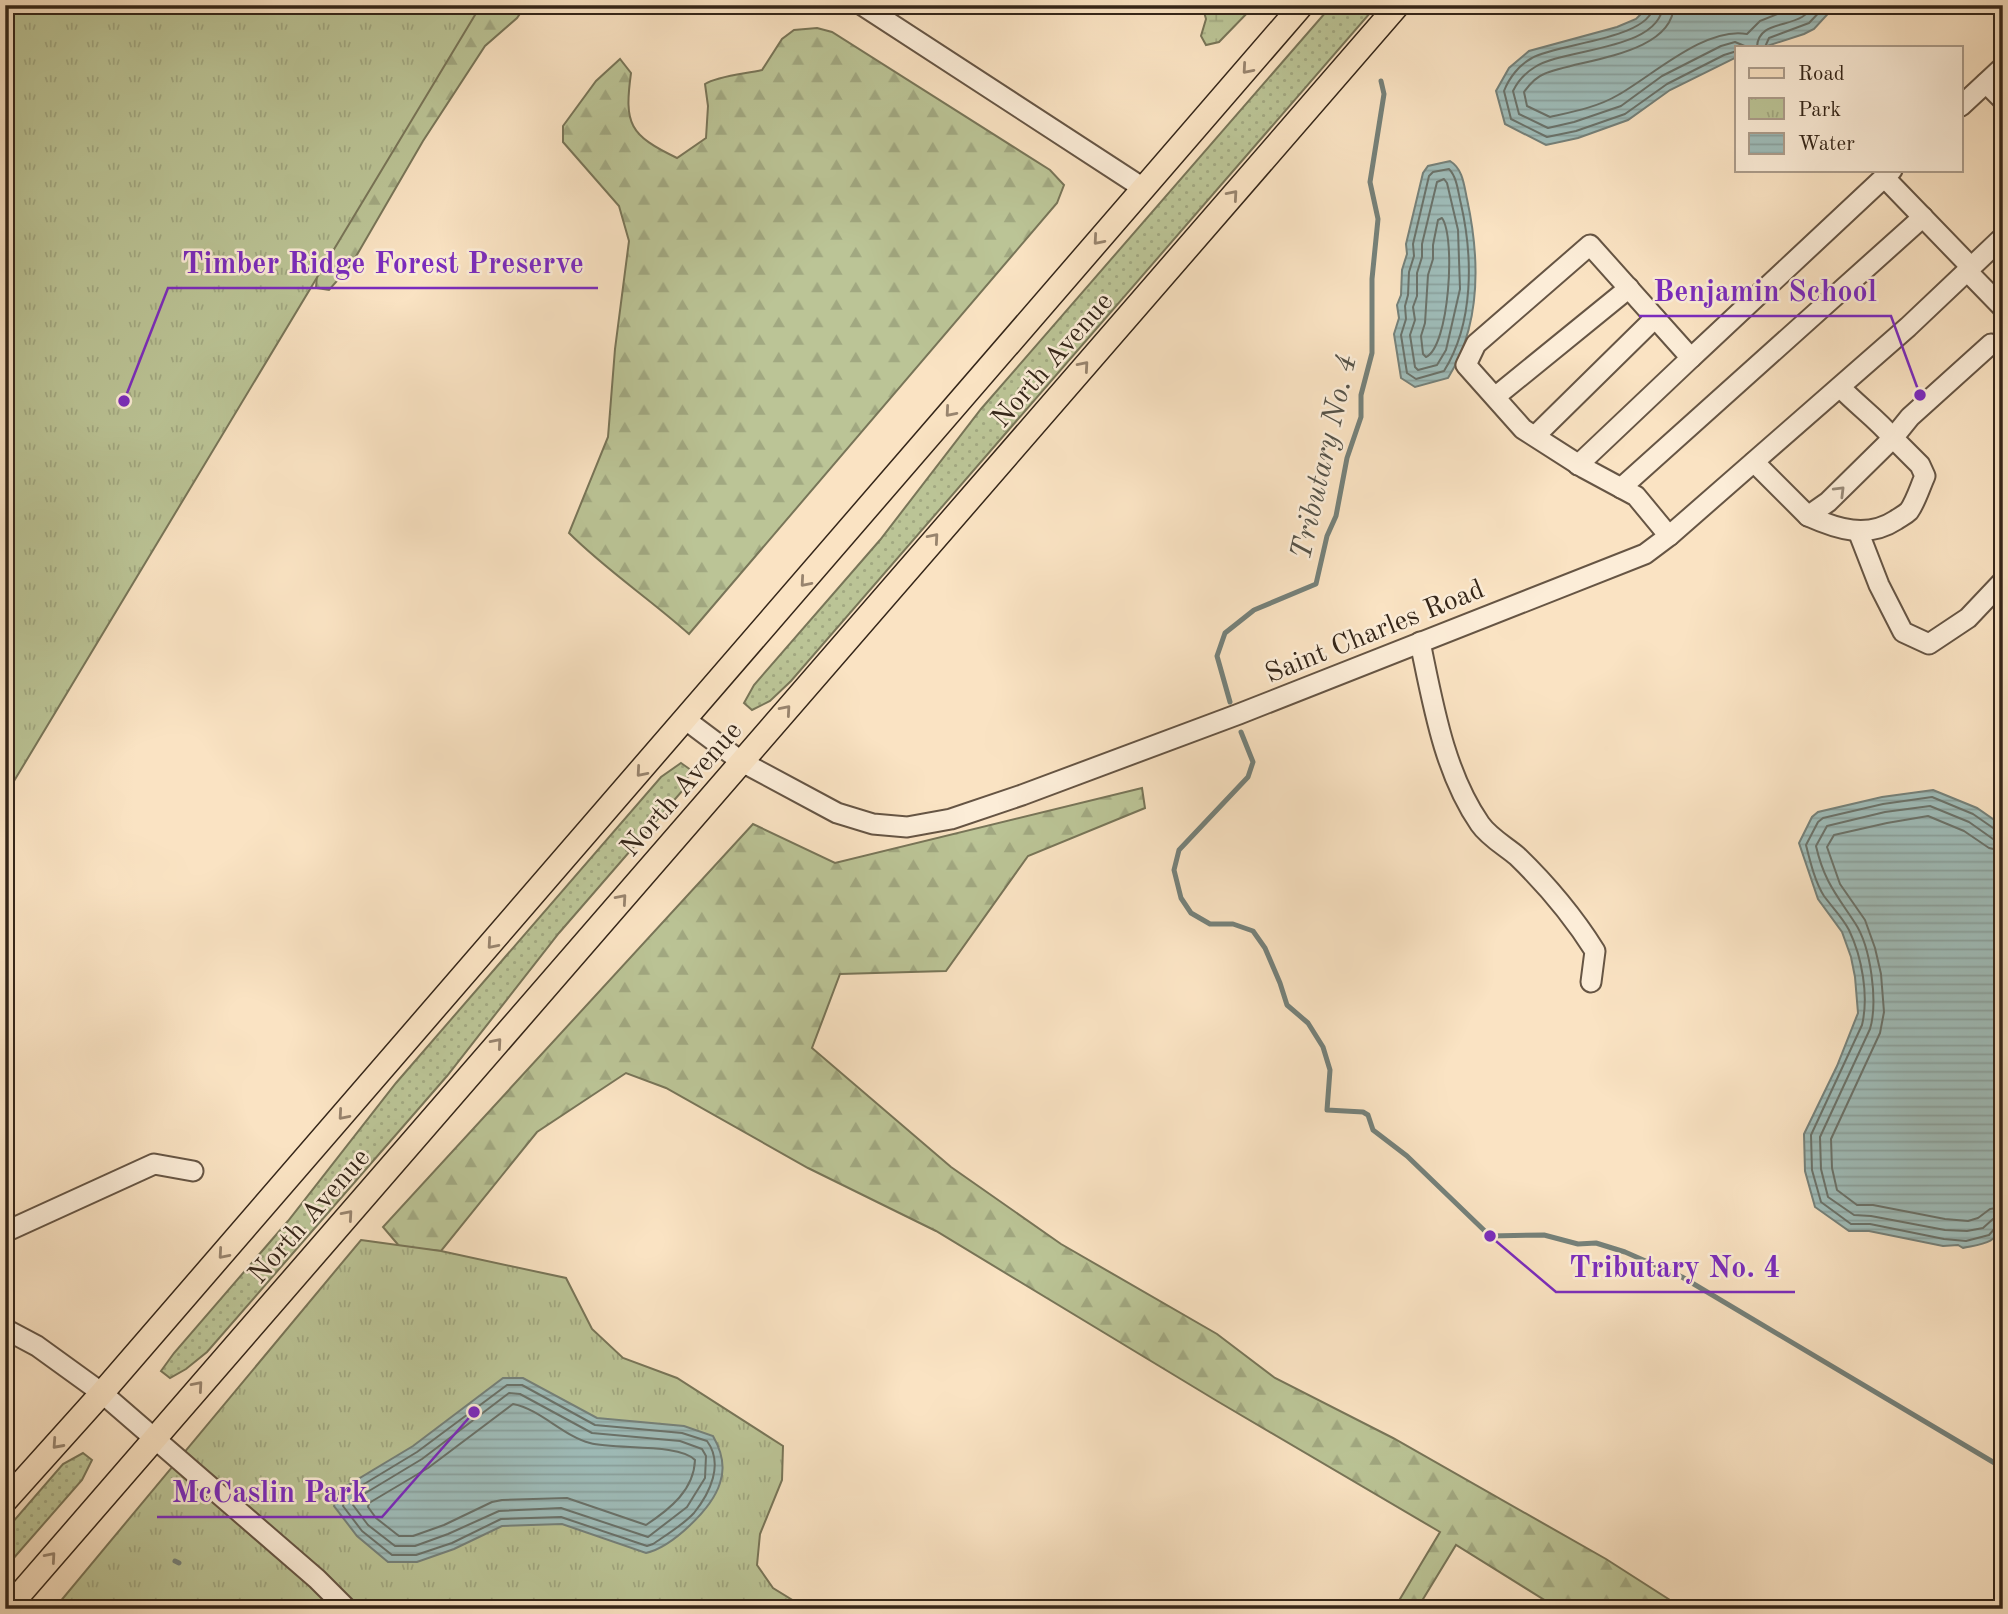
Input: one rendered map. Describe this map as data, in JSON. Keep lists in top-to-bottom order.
{
  "streets": {
    "main road": ["North Avenue"],
    "street": ["Saint Charles Road"]
  },
  "crossings": [
    ["North Avenue", "Saint Charles Road"]
  ],
  "water": ["Tributary No. 4"],
  "places": [
    "Benjamin School",
    "Timber Ridge Forest Preserve",
    "Tributary No. 4",
    "McCaslin Park"
  ],
  "legend": ["Road", "Park", "Water"]
}
